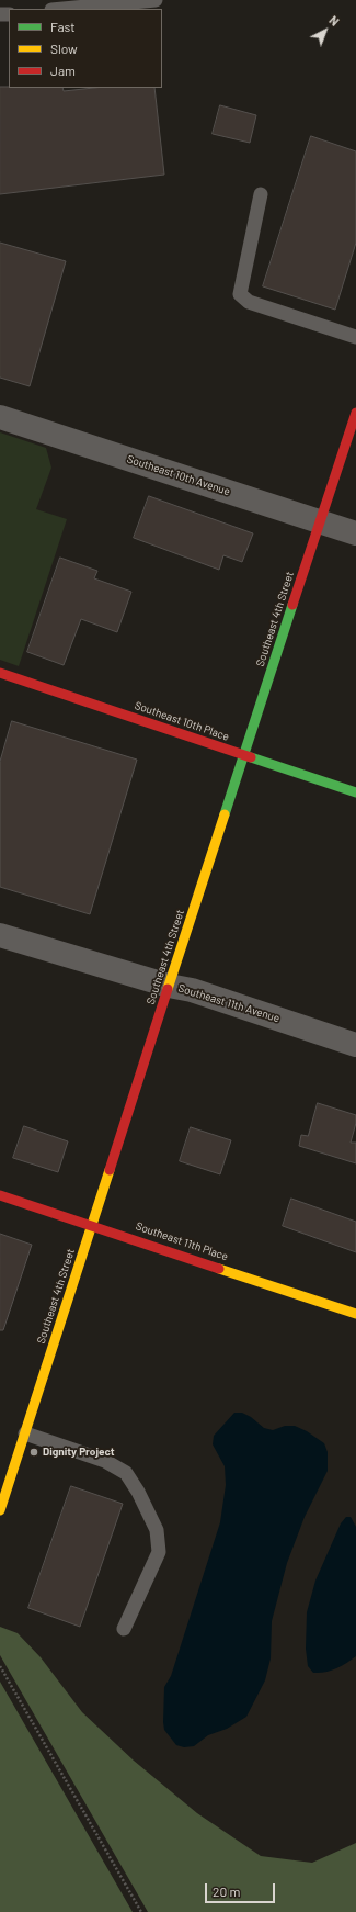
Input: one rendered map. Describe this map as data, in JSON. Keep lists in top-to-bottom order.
{
  "streets": {
    "street": [
      "Southeast 10th Avenue",
      "Southeast 4th Street",
      "Southeast 10th Place",
      "Southeast 11th Avenue",
      "Southeast 11th Place"
    ]
  },
  "crossings": [
    ["Southeast 10th Avenue", "Southeast 4th Street"],
    ["Southeast 4th Street", "Southeast 10th Place"],
    ["Southeast 4th Street", "Southeast 11th Avenue"],
    ["Southeast 4th Street", "Southeast 11th Place"]
  ],
  "places": ["Dignity Project"],
  "legend": ["Fast", "Slow", "Jam"],
  "scale_bar": "20 m",
  "north": "top right"
}
